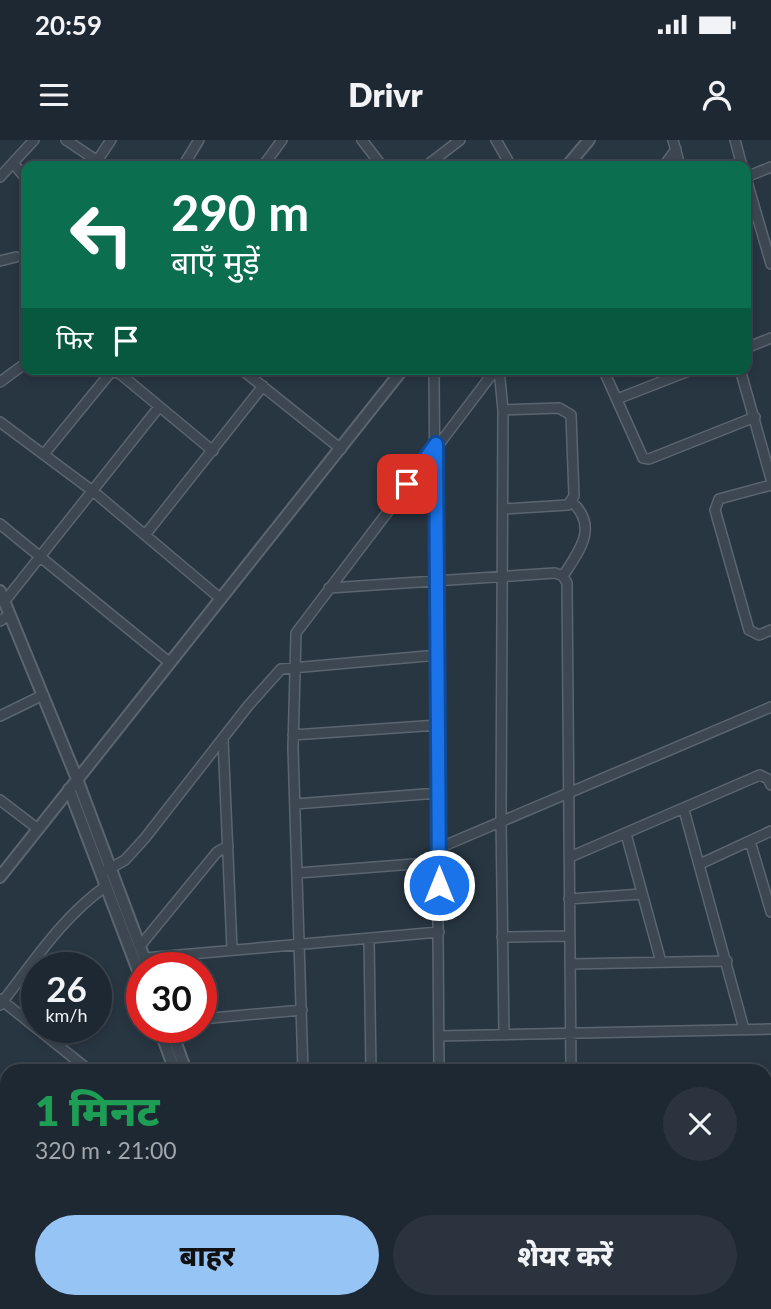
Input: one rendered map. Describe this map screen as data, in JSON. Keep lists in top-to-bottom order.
{
  "page": {
    "status": "20:59",
    "header": "Drivr",
    "turn": ["290 m", "बाएँ मुड़ें"],
    "then": "फिर",
    "speed": "26 km/h",
    "limit": "30",
    "heading": ["1 मिनट", "320 m · 21:00"],
    "buttons": ["बाहर", "शेयर करें"]
  }
}
